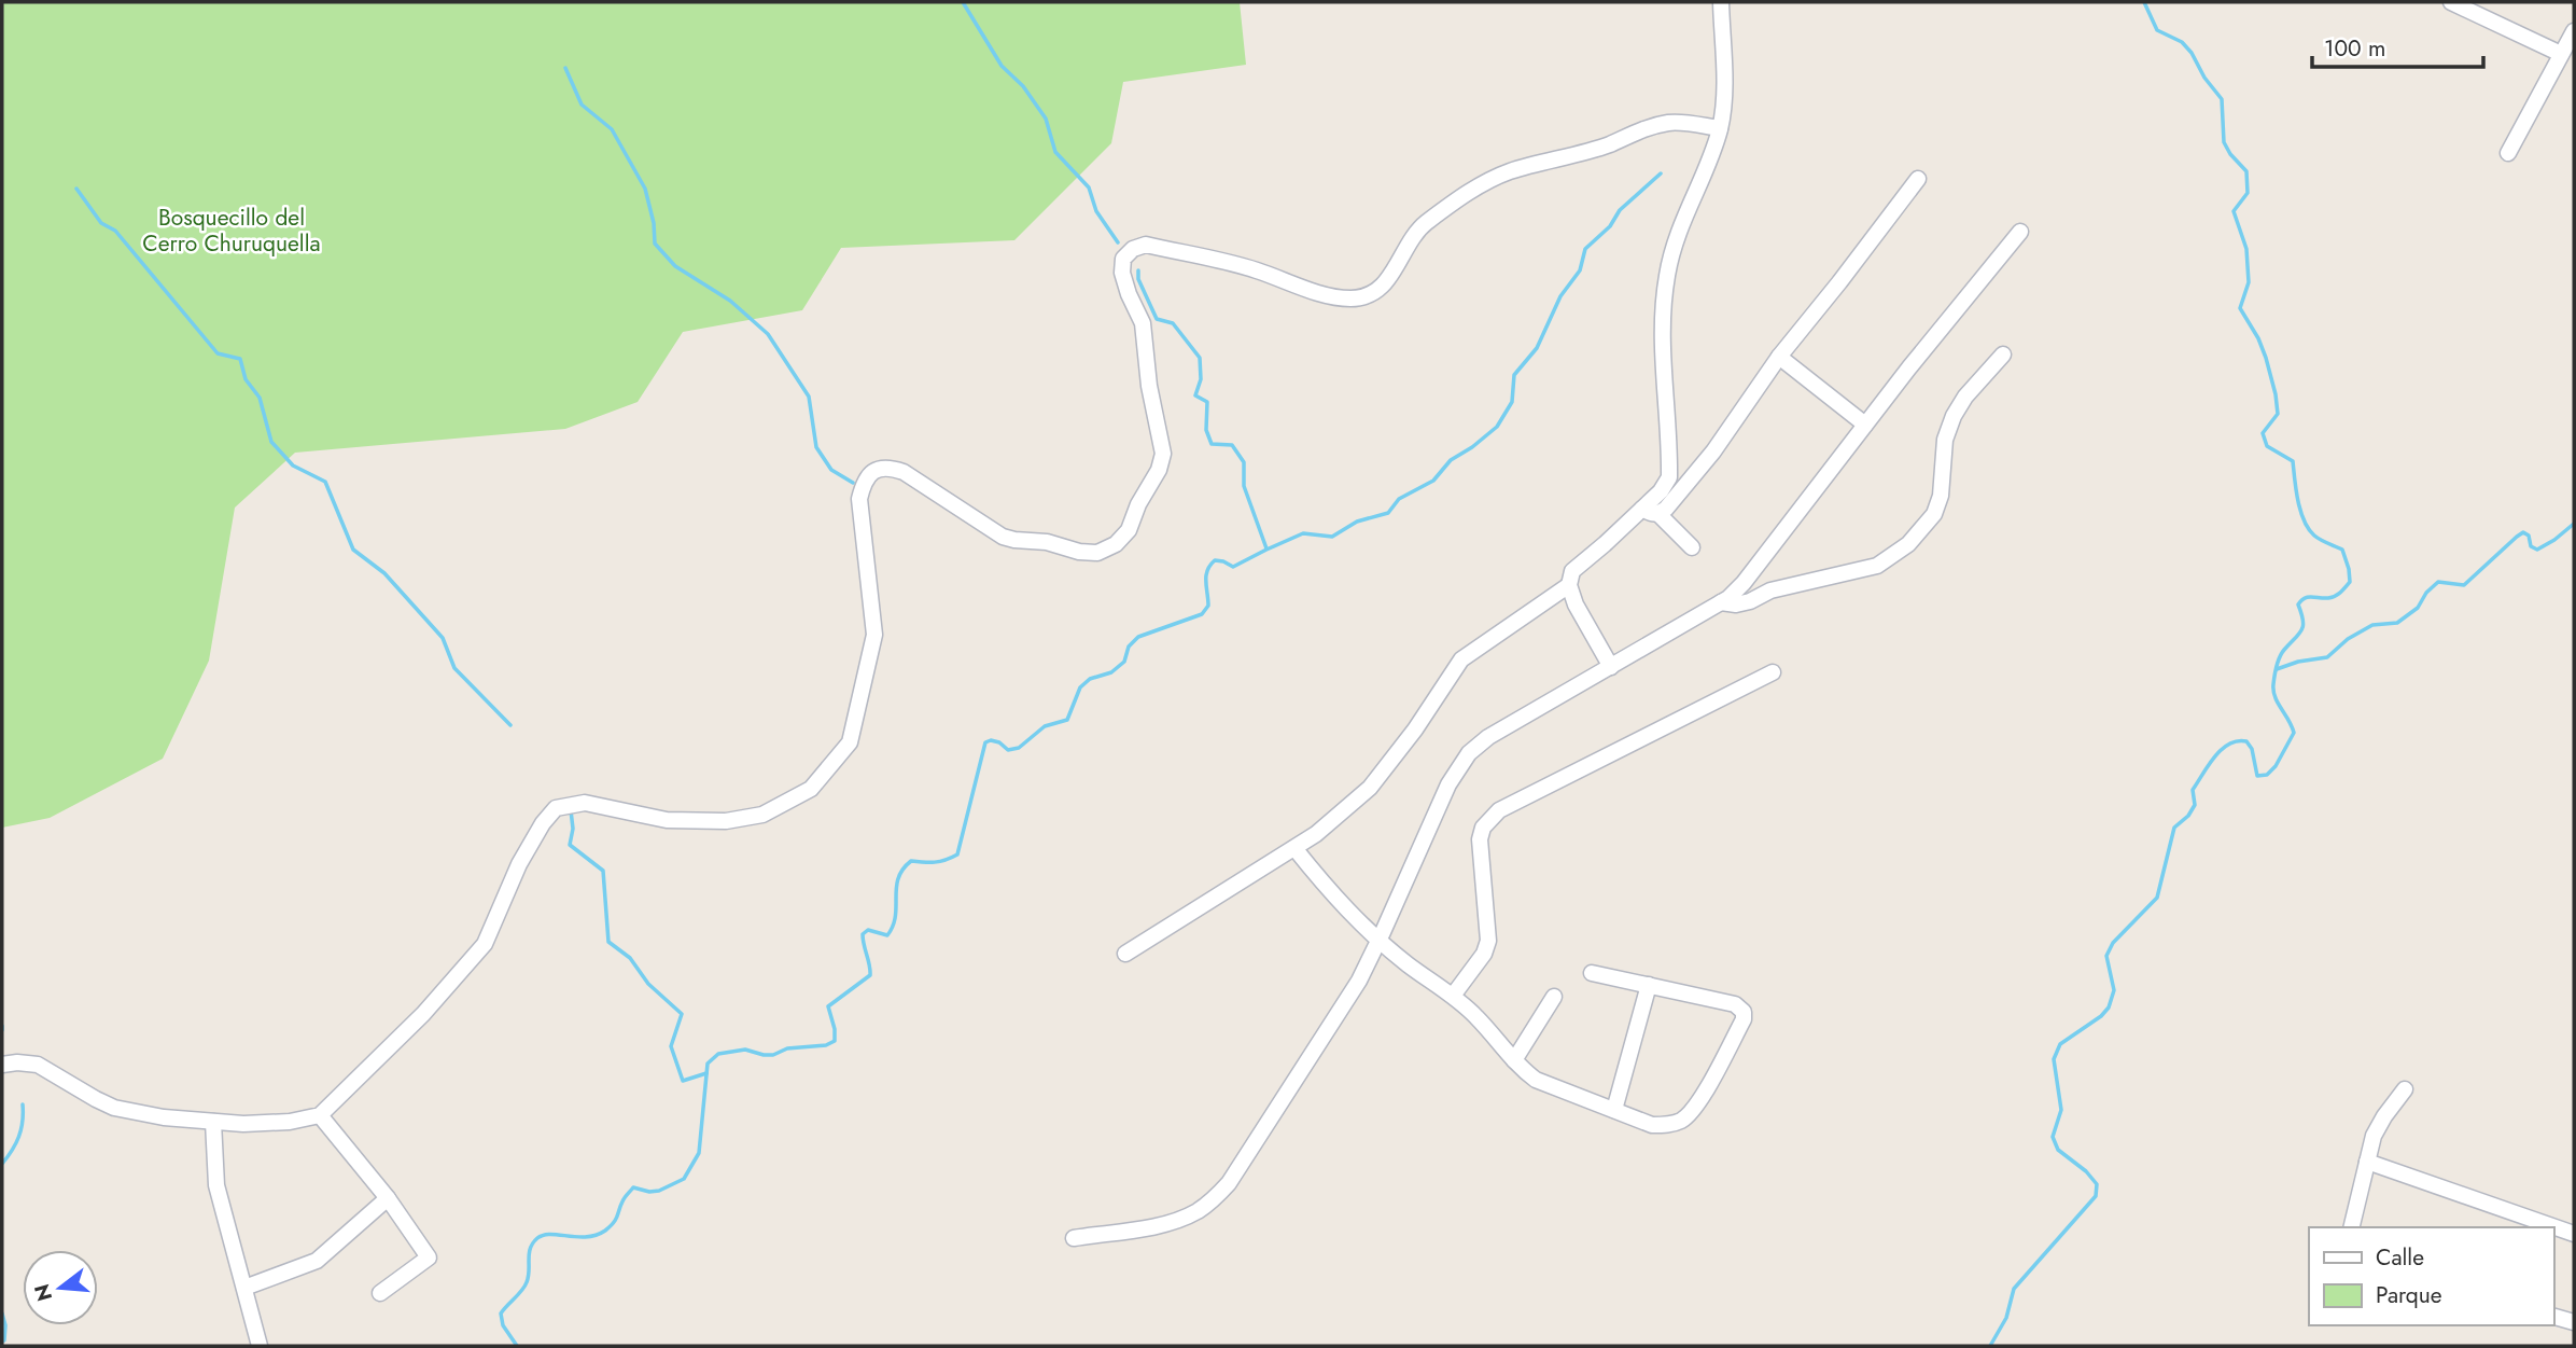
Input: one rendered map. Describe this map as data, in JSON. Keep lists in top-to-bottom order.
{
  "parks": ["Bosquecillo del Cerro Churuquella"],
  "legend": ["Calle", "Parque"],
  "scale_bar": "100 m",
  "north": "left"
}
